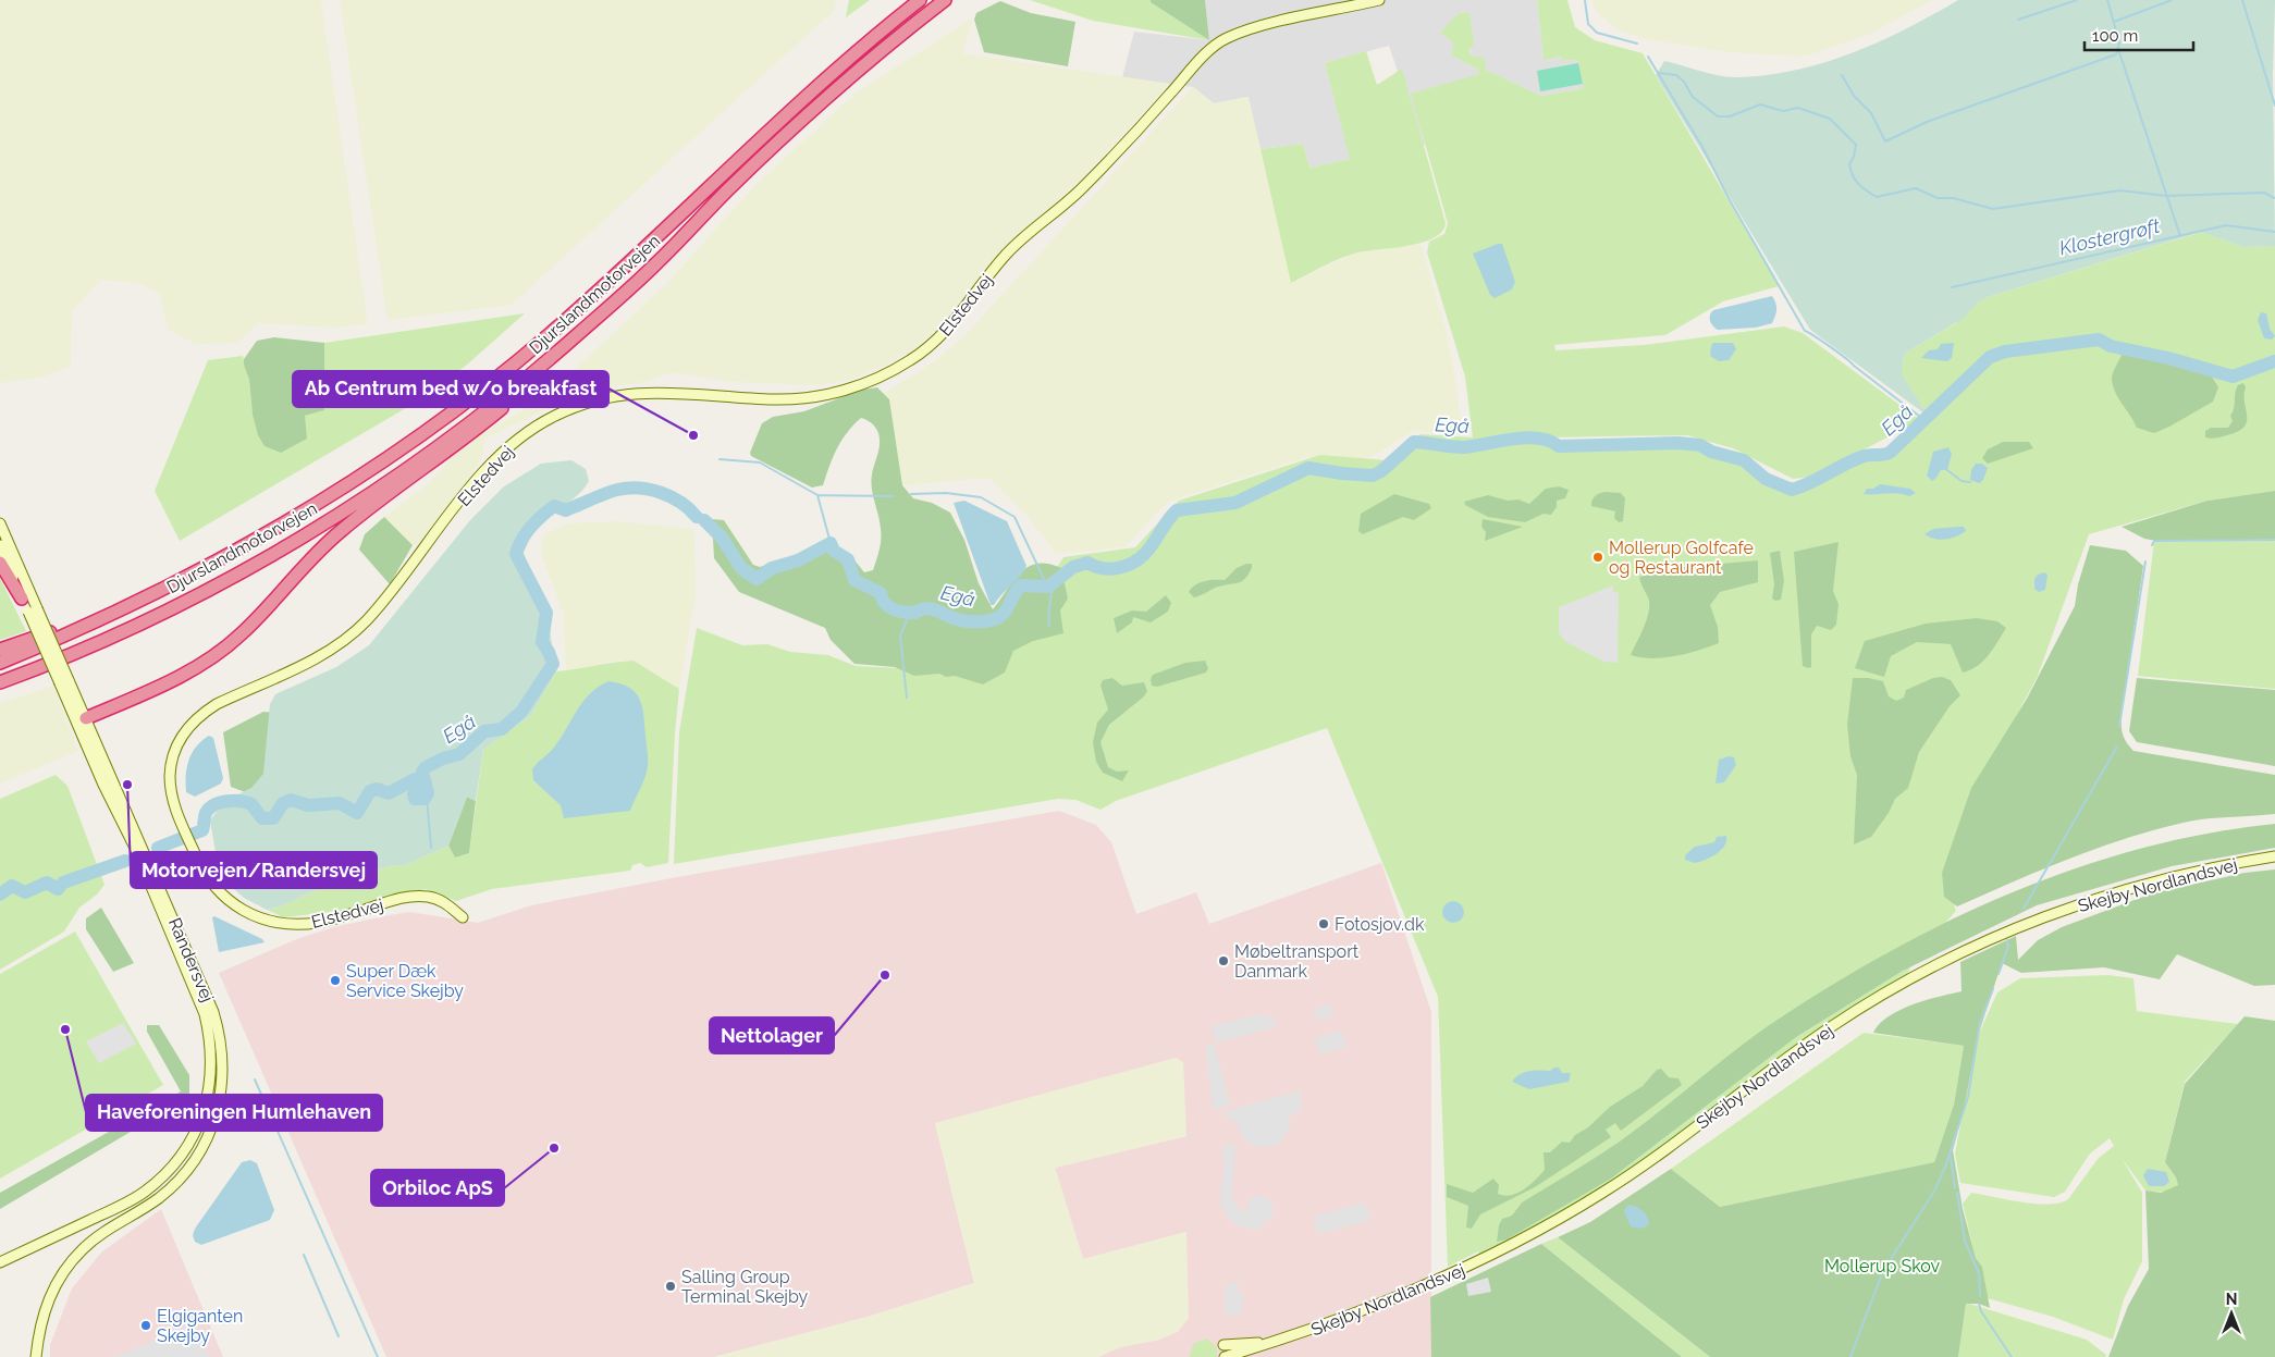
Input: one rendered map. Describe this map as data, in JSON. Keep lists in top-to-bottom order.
{
  "streets": {
    "highway": ["Djurslandmotorvejen"],
    "street": ["Elstedvej", "Skejby Nordlandsvej", "Randersvej"]
  },
  "water": ["Klostergrøft", "Egå"],
  "parks": ["Mollerup Skov"],
  "places": [
    "Ab Centrum bed w/o breakfast",
    "Mollerup Golfcafe og Restaurant",
    "Motorvejen/Randersvej",
    "Fotosjov.dk",
    "Møbeltransport Danmark",
    "Nettolager",
    "Super Dæk Service Skejby",
    "Haveforeningen Humlehaven",
    "Orbiloc ApS",
    "Salling Group Terminal Skejby",
    "Elgiganten Skejby"
  ],
  "scale_bar": "100 m",
  "north": "top"
}
